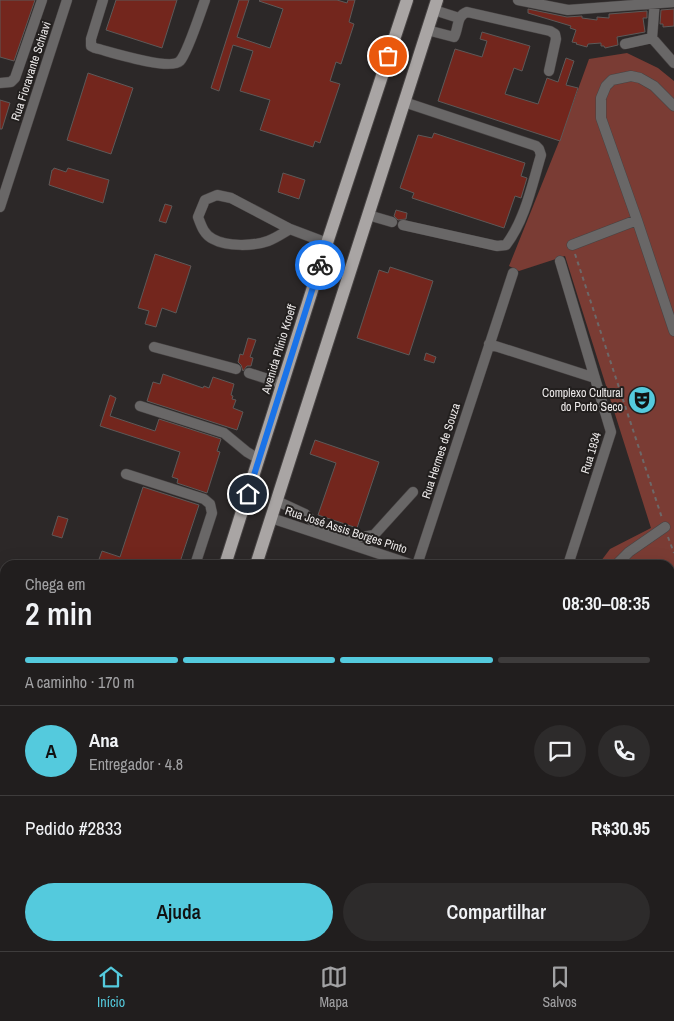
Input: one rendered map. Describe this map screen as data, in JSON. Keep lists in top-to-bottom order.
{
  "streets": {
    "main road": ["Avenida Plínio Kroeff"],
    "street": [
      "Rua Fioravante Schiavi",
      "Rua Hermes de Souza",
      "Rua 1934",
      "Rua José Assis Borges Pinto"
    ]
  },
  "places": {
    "theatre": ["Complexo Cultural do Porto Seco"]
  },
  "page": {
    "heading": ["2 min", "Chega em", "08:30–08:35"],
    "panel": [
      "Ana",
      "Entregador · 4.8",
      "Pedido #2833",
      "R$30.95"
    ],
    "bar": "A caminho · 170 m",
    "round": "A",
    "buttons": ["Ajuda", "Compartilhar"],
    "tabs": ["Início", "Mapa", "Salvos"]
  }
}
